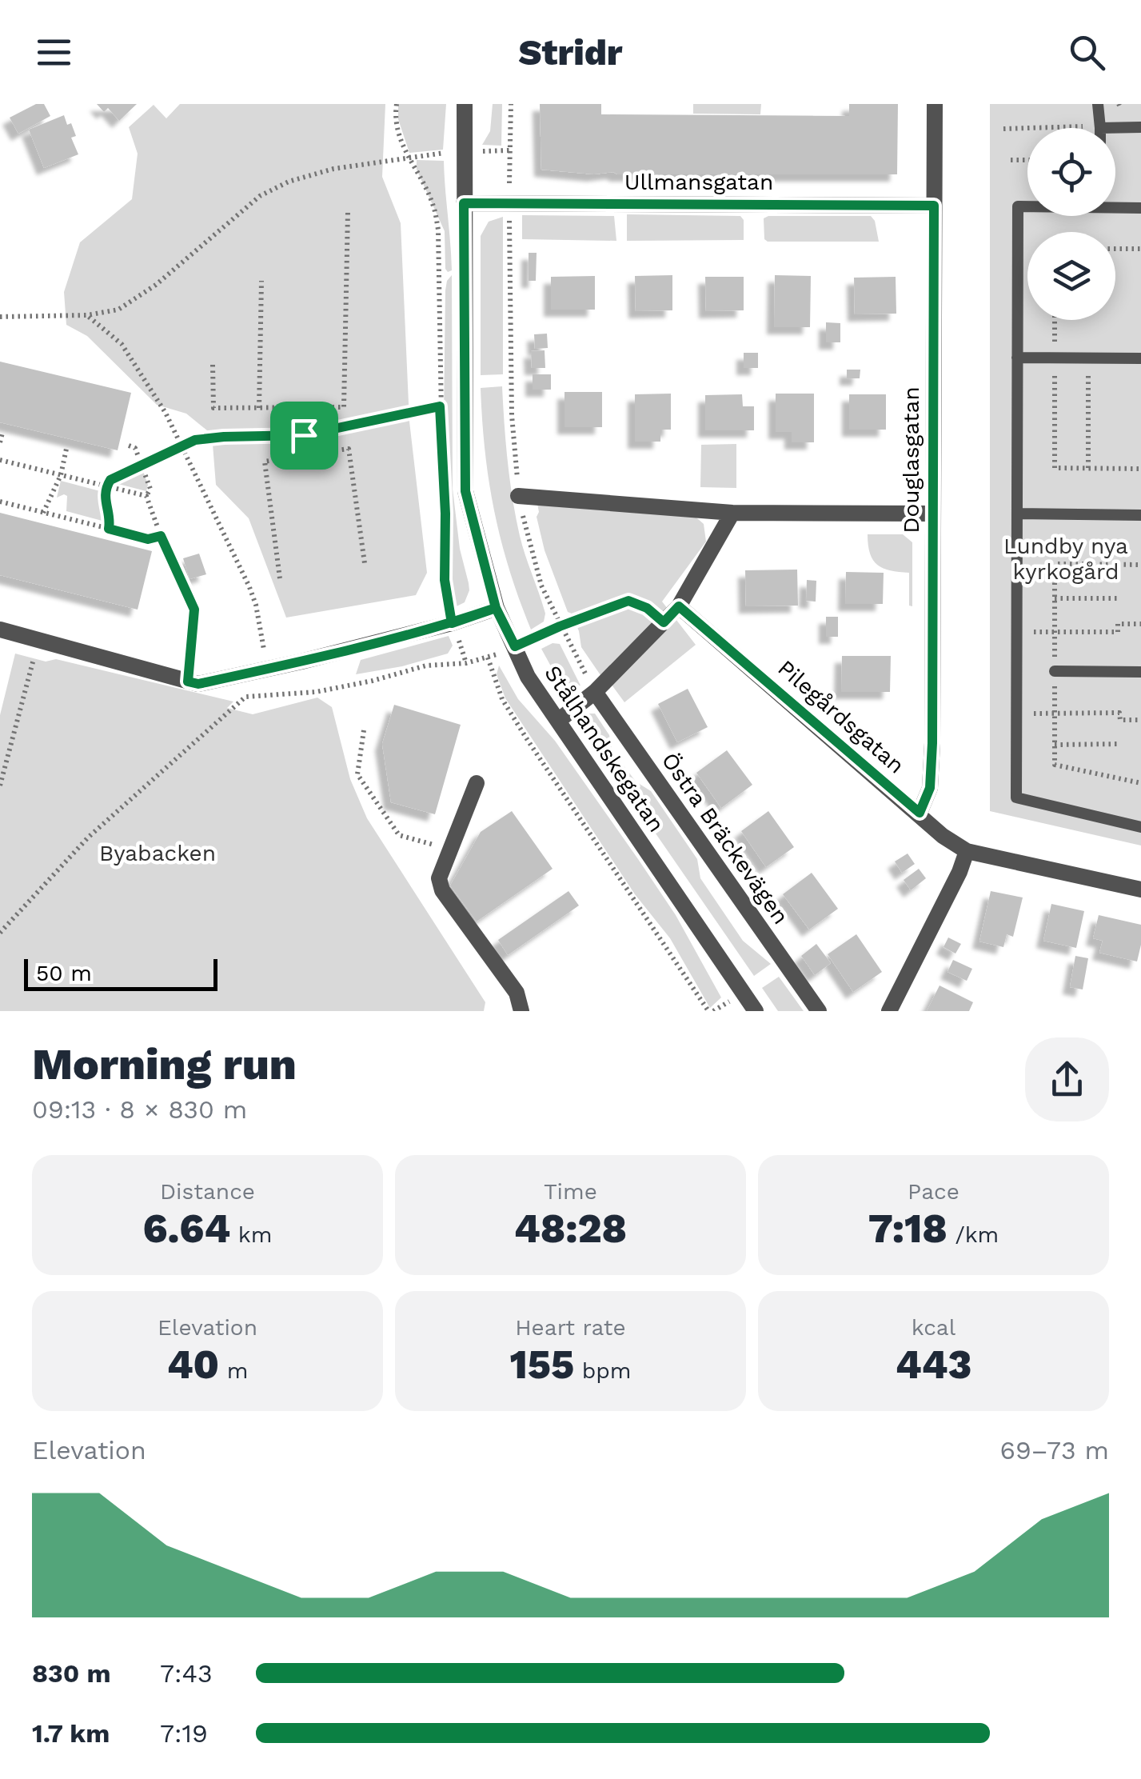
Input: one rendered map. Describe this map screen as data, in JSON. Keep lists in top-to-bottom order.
{
  "streets": {
    "street": [
      "Ullmansgatan",
      "Douglasgatan",
      "Pilegårdsgatan",
      "Stålhandskegatan",
      "Östra Bräckevägen"
    ]
  },
  "crossings": [
    ["Ullmansgatan", "Douglasgatan"],
    ["Ullmansgatan", "Stålhandskegatan"],
    ["Douglasgatan", "Pilegårdsgatan"]
  ],
  "parks": ["Lundby nya kyrkogård", "Byabacken"],
  "scale_bar": "50 m",
  "page": {
    "header": "Stridr",
    "scale": "50 m",
    "heading": ["Morning run", "09:13 · 8 × 830 m"],
    "stats": [
      ["Distance", "6.64 km"],
      ["Time", "48:28"],
      ["Pace", "7:18 /km"],
      ["Elevation", "40 m"],
      ["Heart rate", "155 bpm"],
      ["kcal", "443"]
    ],
    "chart": ["Elevation", "69–73 m"],
    "list": [
      {
        "name": "830 m",
        "note": "7:43"
      },
      {
        "name": "1.7 km",
        "note": "7:19"
      }
    ]
  }
}
